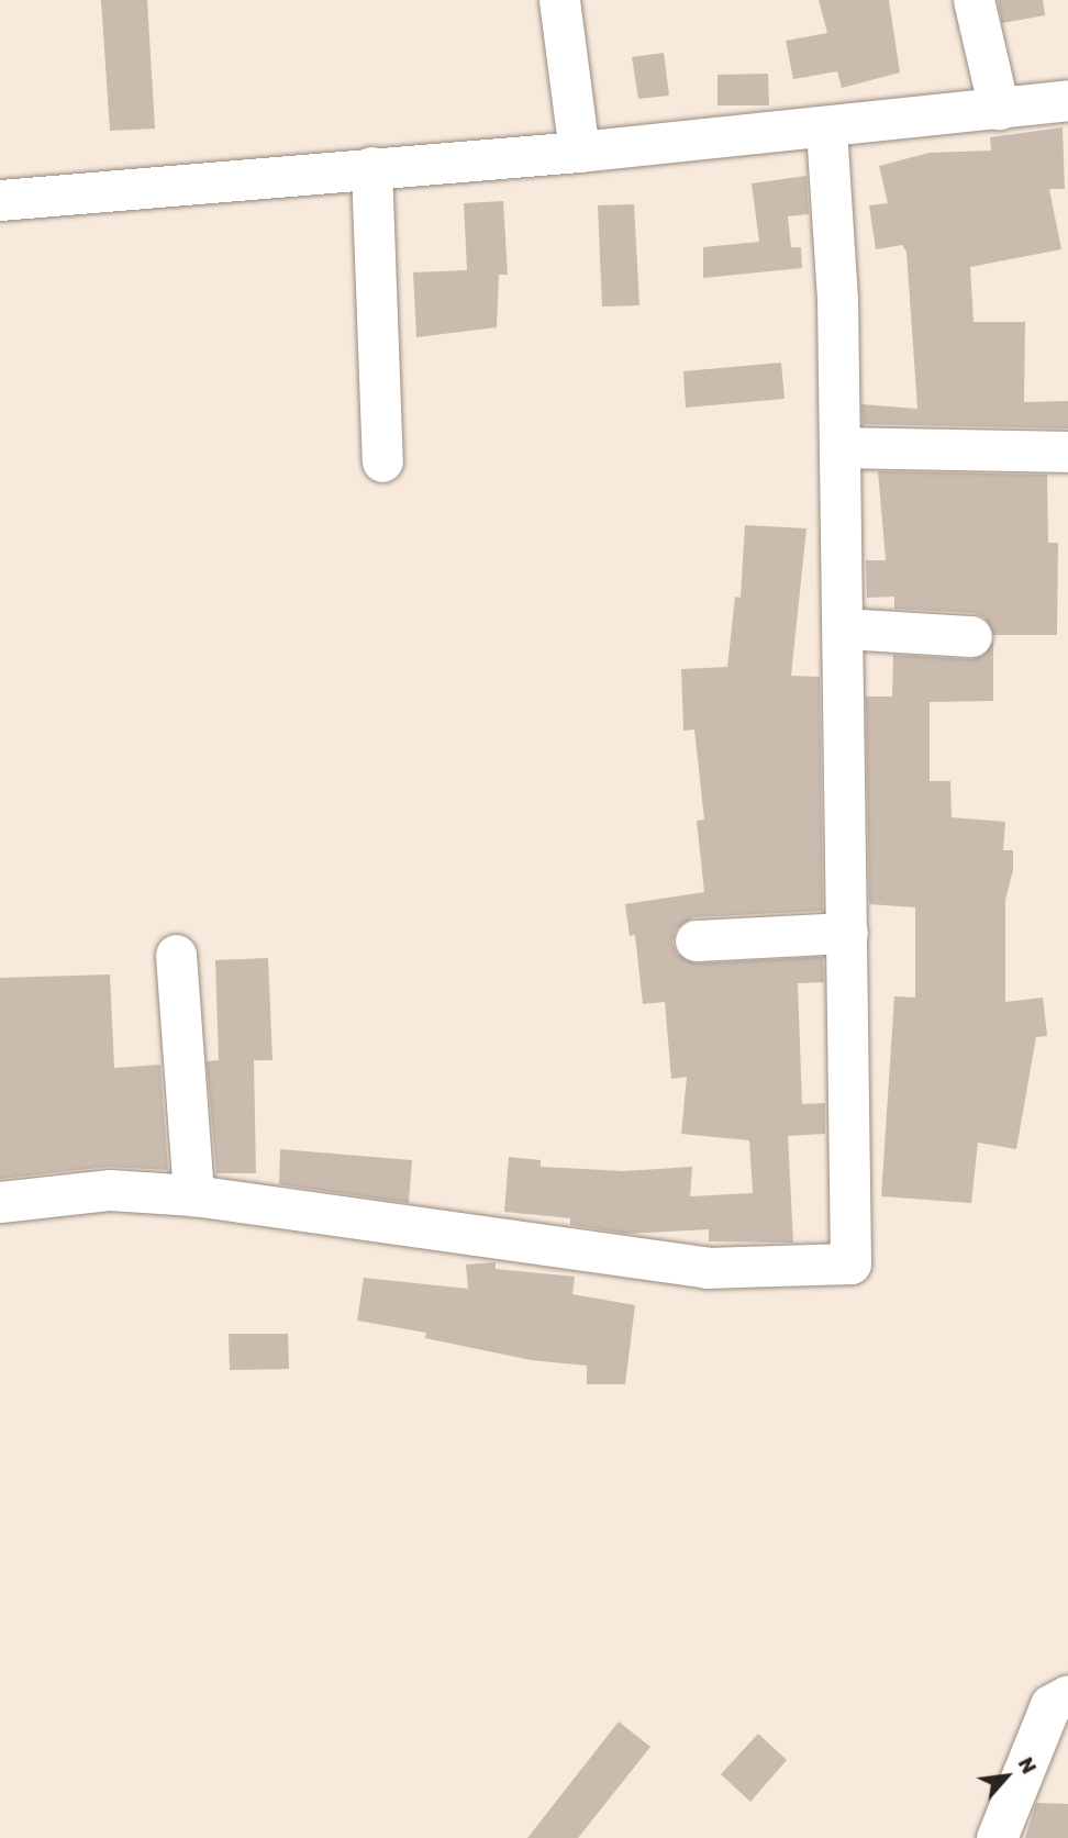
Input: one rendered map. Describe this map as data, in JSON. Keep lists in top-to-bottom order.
{
  "north": "top right"
}
